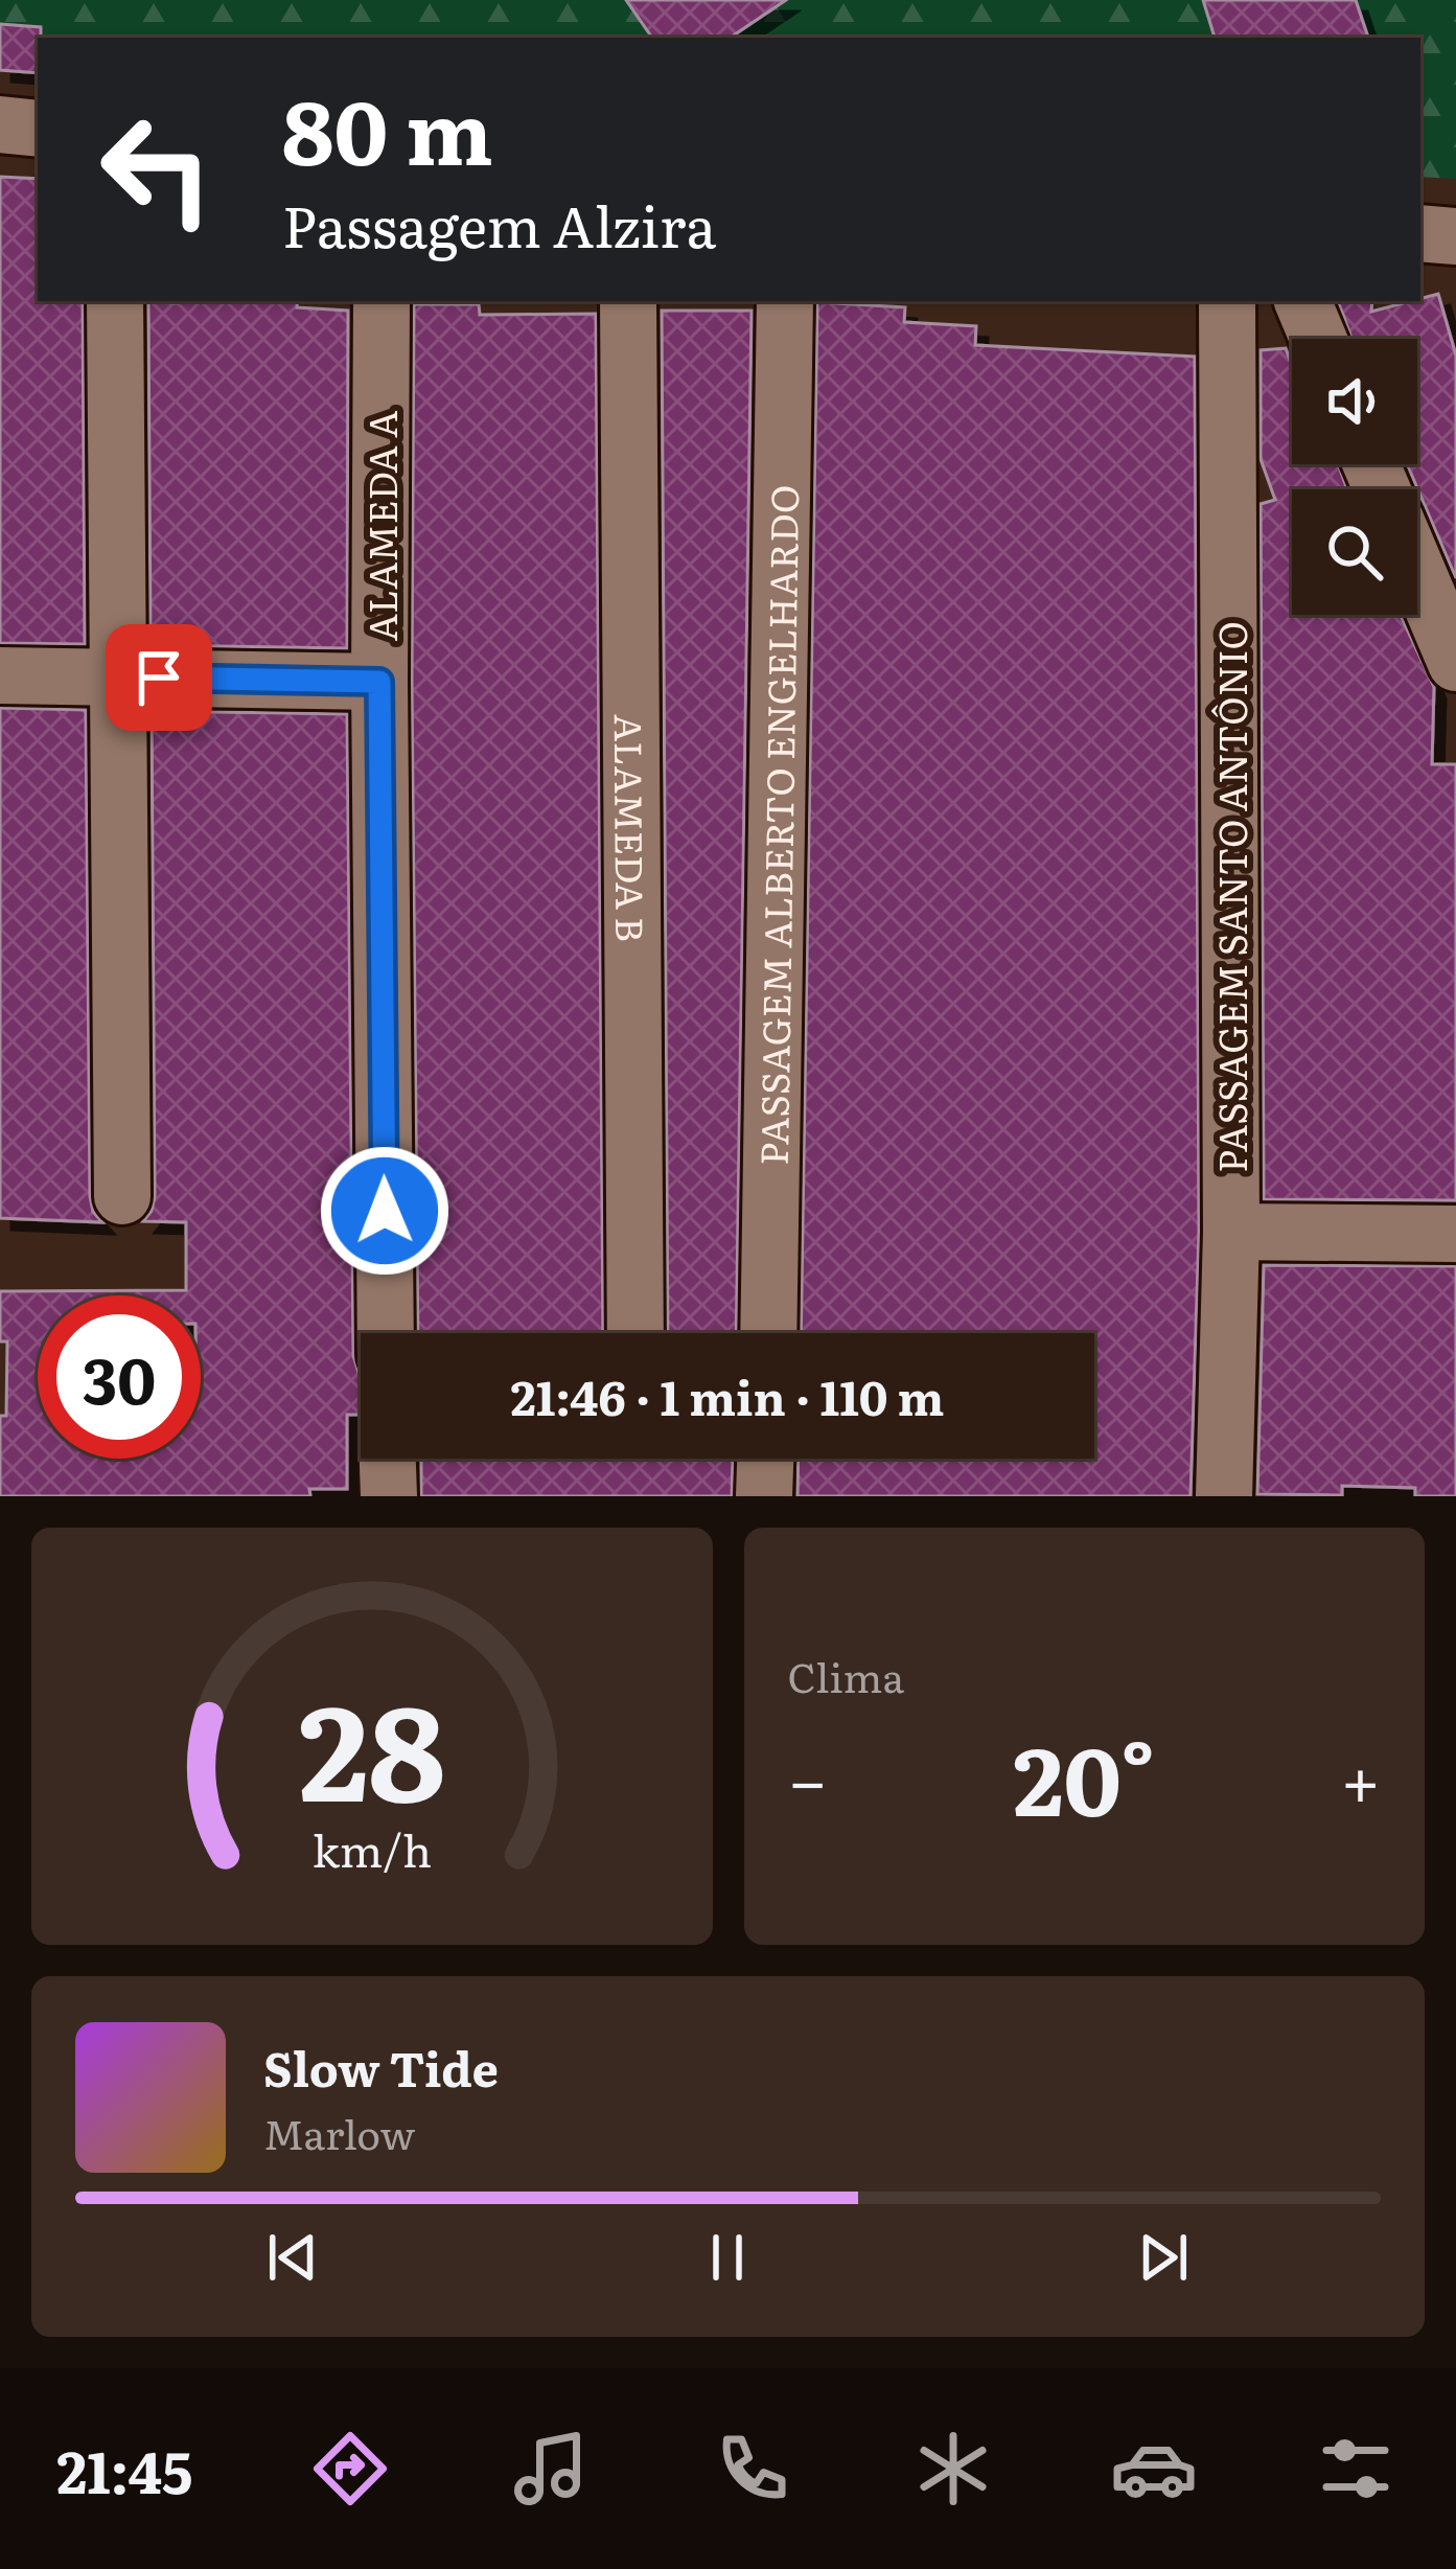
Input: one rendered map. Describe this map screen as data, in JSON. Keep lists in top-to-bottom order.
{
  "streets": {
    "street": [
      "ALAMEDA A",
      "ALAMEDA B",
      "PASSAGEM ALBERTO ENGELHARDO",
      "PASSAGEM SANTO ANTÔNIO"
    ]
  },
  "page": {
    "turn": ["80 m", "Passagem Alzira"],
    "limit": "30",
    "trip": "21:46 · 1 min · 110 m",
    "tile": "Clima",
    "heat": ["−", "20°", "+"],
    "song": ["Slow Tide", "Marlow"],
    "tabs": "21:45",
    "gauge": ["28", "km/h"]
  }
}
